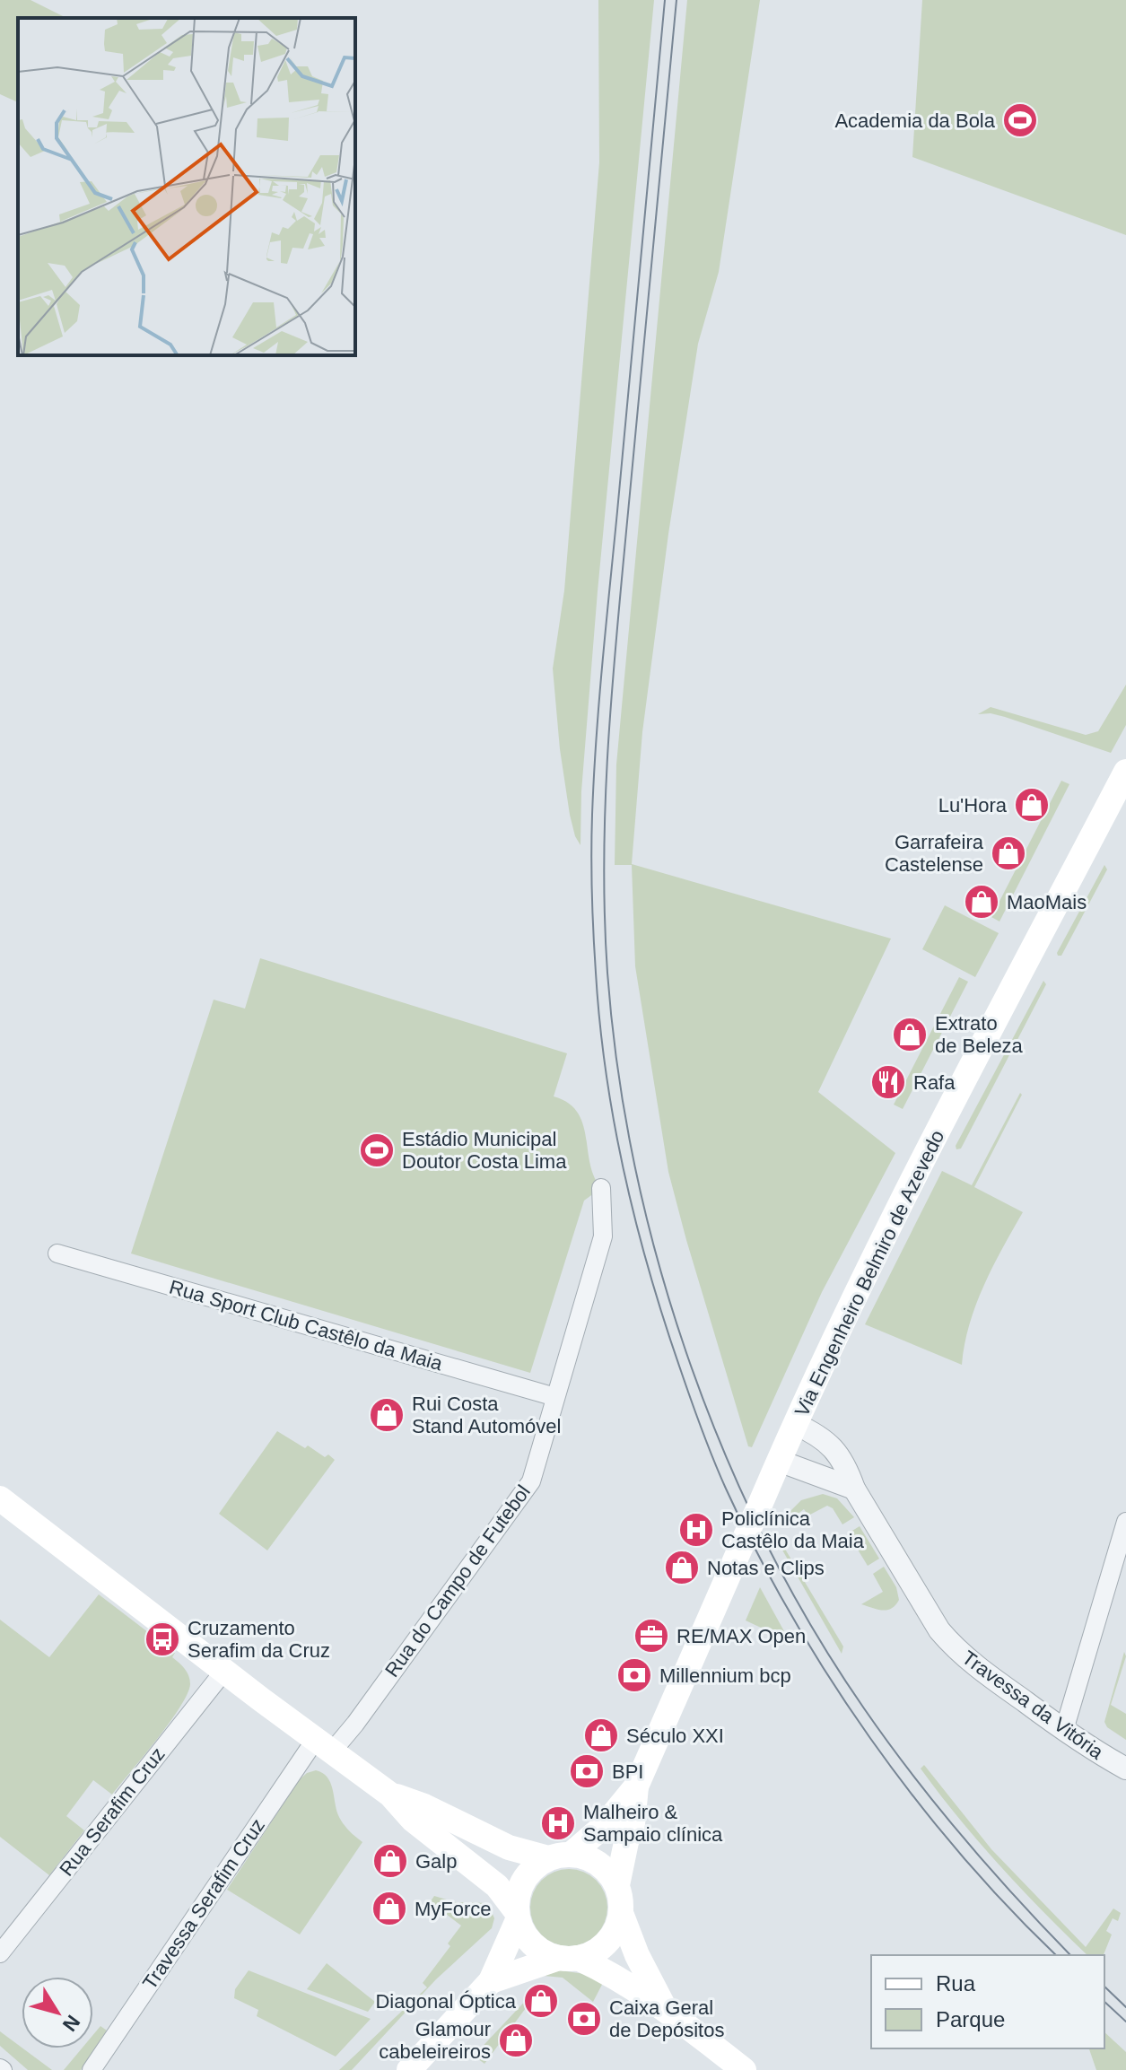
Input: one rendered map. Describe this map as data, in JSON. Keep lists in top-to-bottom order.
{
  "streets": {
    "main road": ["Via Engenheiro Belmiro de Azevedo"],
    "street": [
      "Rua Sport Club Castêlo da Maia",
      "Rua do Campo de Futebol",
      "Travessa da Vitória",
      "Rua Serafim Cruz",
      "Travessa Serafim Cruz"
    ]
  },
  "crossings": [
    ["Via Engenheiro Belmiro de Azevedo", "Travessa da Vitória"],
    ["Rua Sport Club Castêlo da Maia", "Rua do Campo de Futebol"],
    ["Rua do Campo de Futebol", "Travessa Serafim Cruz"]
  ],
  "places": {
    "sports": ["Academia da Bola", "Estádio Municipal Doutor Costa Lima"],
    "shop": [
      "Lu'Hora",
      "Garrafeira Castelense",
      "MaoMais",
      "Extrato de Beleza",
      "Rui Costa Stand Automóvel",
      "Notas e Clips",
      "Século XXI",
      "Galp",
      "MyForce",
      "Diagonal Óptica",
      "Glamour cabeleireiros"
    ],
    "restaurant": ["Rafa"],
    "hospital": ["Policlínica Castêlo da Maia", "Malheiro & Sampaio clínica"],
    "office": ["RE/MAX Open"],
    "bus stop": ["Cruzamento Serafim da Cruz"],
    "bank": ["Millennium bcp", "BPI", "Caixa Geral de Depósitos"]
  },
  "legend": ["Rua", "Parque"],
  "north": "bottom right"
}
